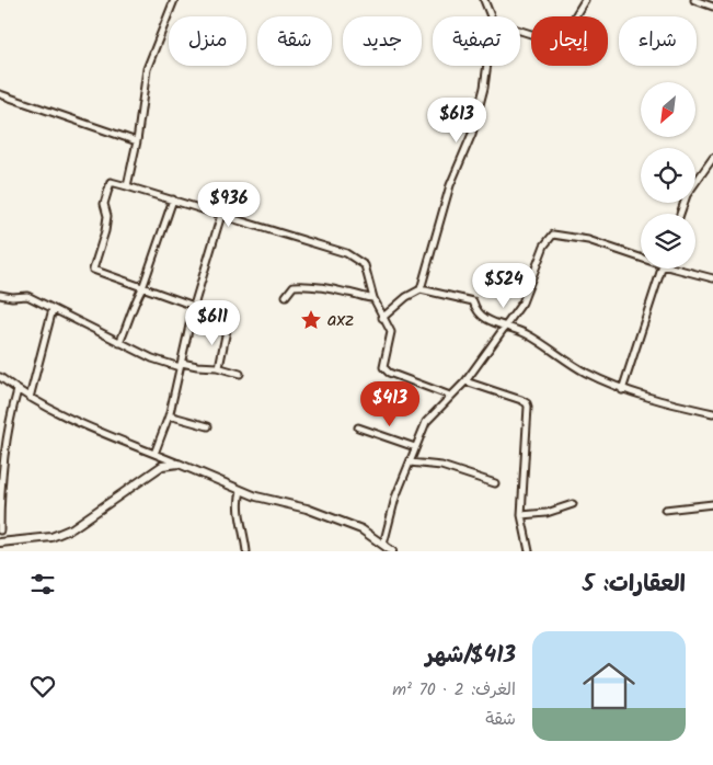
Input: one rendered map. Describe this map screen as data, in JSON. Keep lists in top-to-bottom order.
{
  "places": {
    "place": ["axz"]
  },
  "north": "bottom left",
  "page": {
    "chip": [
      "شراء",
      "إيجار",
      "تصفية",
      "جديد",
      "شقة",
      "منزل"
    ],
    "price": [
      "$613",
      "$936",
      "$524",
      "$611",
      "$413"
    ],
    "heading": "العقارات: 5",
    "list": [
      {
        "name": "$413/شهر",
        "note": "الغرف: 2 · 70 m² · شقة"
      }
    ]
  }
}
